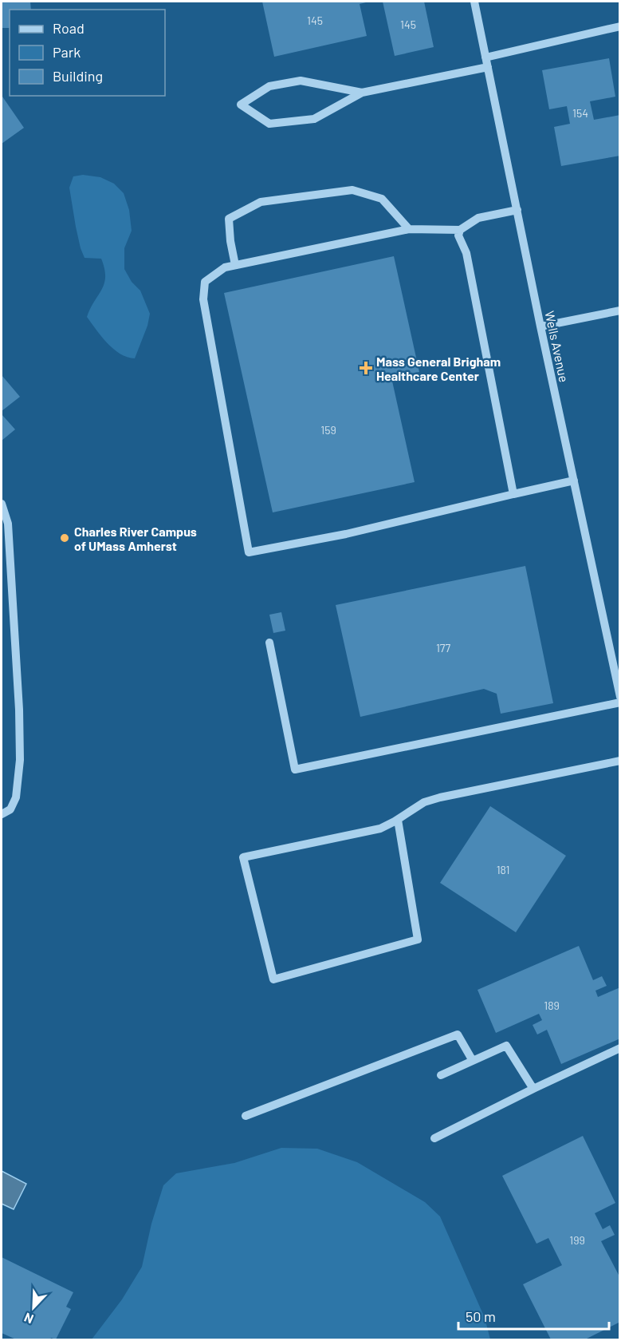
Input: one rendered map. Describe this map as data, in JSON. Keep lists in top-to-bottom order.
{
  "streets": {
    "street": ["Wells Avenue"]
  },
  "places": {
    "health": ["Mass General Brigham Healthcare Center"],
    "other": ["Charles River Campus of UMass Amherst"]
  },
  "house_numbers": [
    "145",
    "145",
    "154",
    "159",
    "177",
    "181",
    "189",
    "199"
  ],
  "legend": ["Road", "Park", "Building"],
  "scale_bar": "50 m",
  "north": "bottom left"
}
